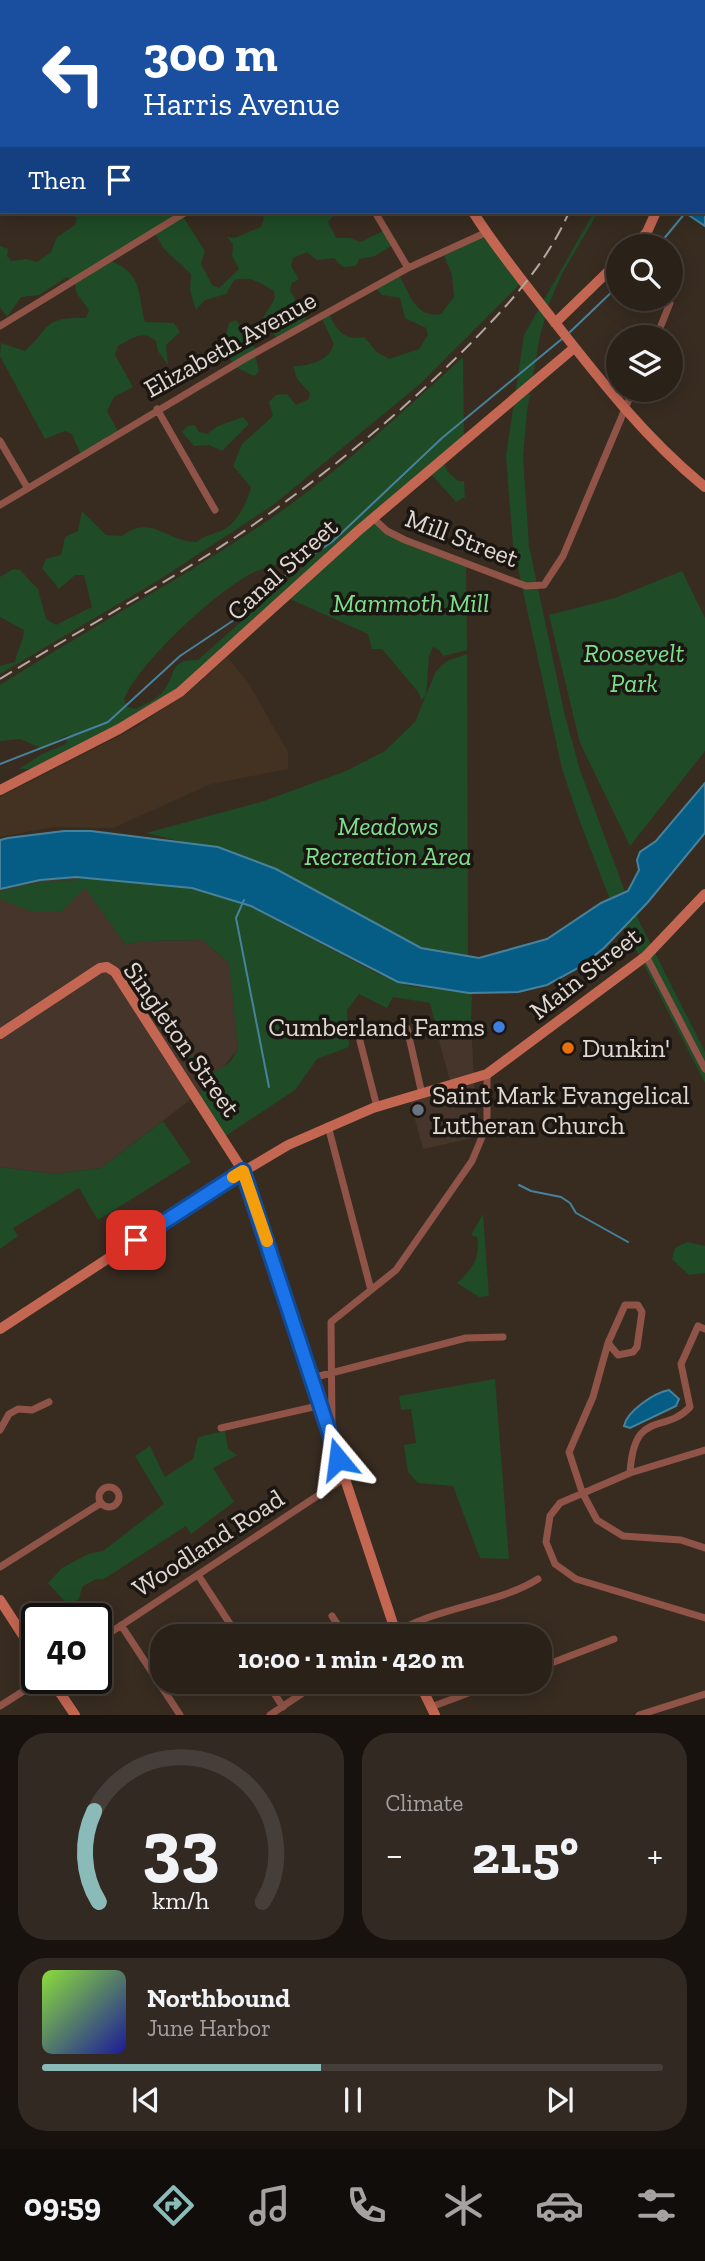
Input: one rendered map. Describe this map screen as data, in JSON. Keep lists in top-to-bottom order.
{
  "streets": {
    "street": [
      "Elizabeth Avenue",
      "Mill Street",
      "Canal Street",
      "Main Street",
      "Singleton Street",
      "Woodland Road"
    ]
  },
  "crossings": [
    ["Mill Street", "Canal Street"]
  ],
  "parks": ["Mammoth Mill", "Roosevelt Park", "Meadows Recreation Area"],
  "places": ["Cumberland Farms", "Dunkin'", "Saint Mark Evangelical Lutheran Church"],
  "page": {
    "turn": ["300 m", "Harris Avenue"],
    "then": "Then",
    "limit": "40",
    "trip": "10:00 · 1 min · 420 m",
    "tile": "Climate",
    "heat": ["−", "21.5°", "+"],
    "song": ["Northbound", "June Harbor"],
    "tabs": "09:59",
    "gauge": ["33", "km/h"]
  }
}
